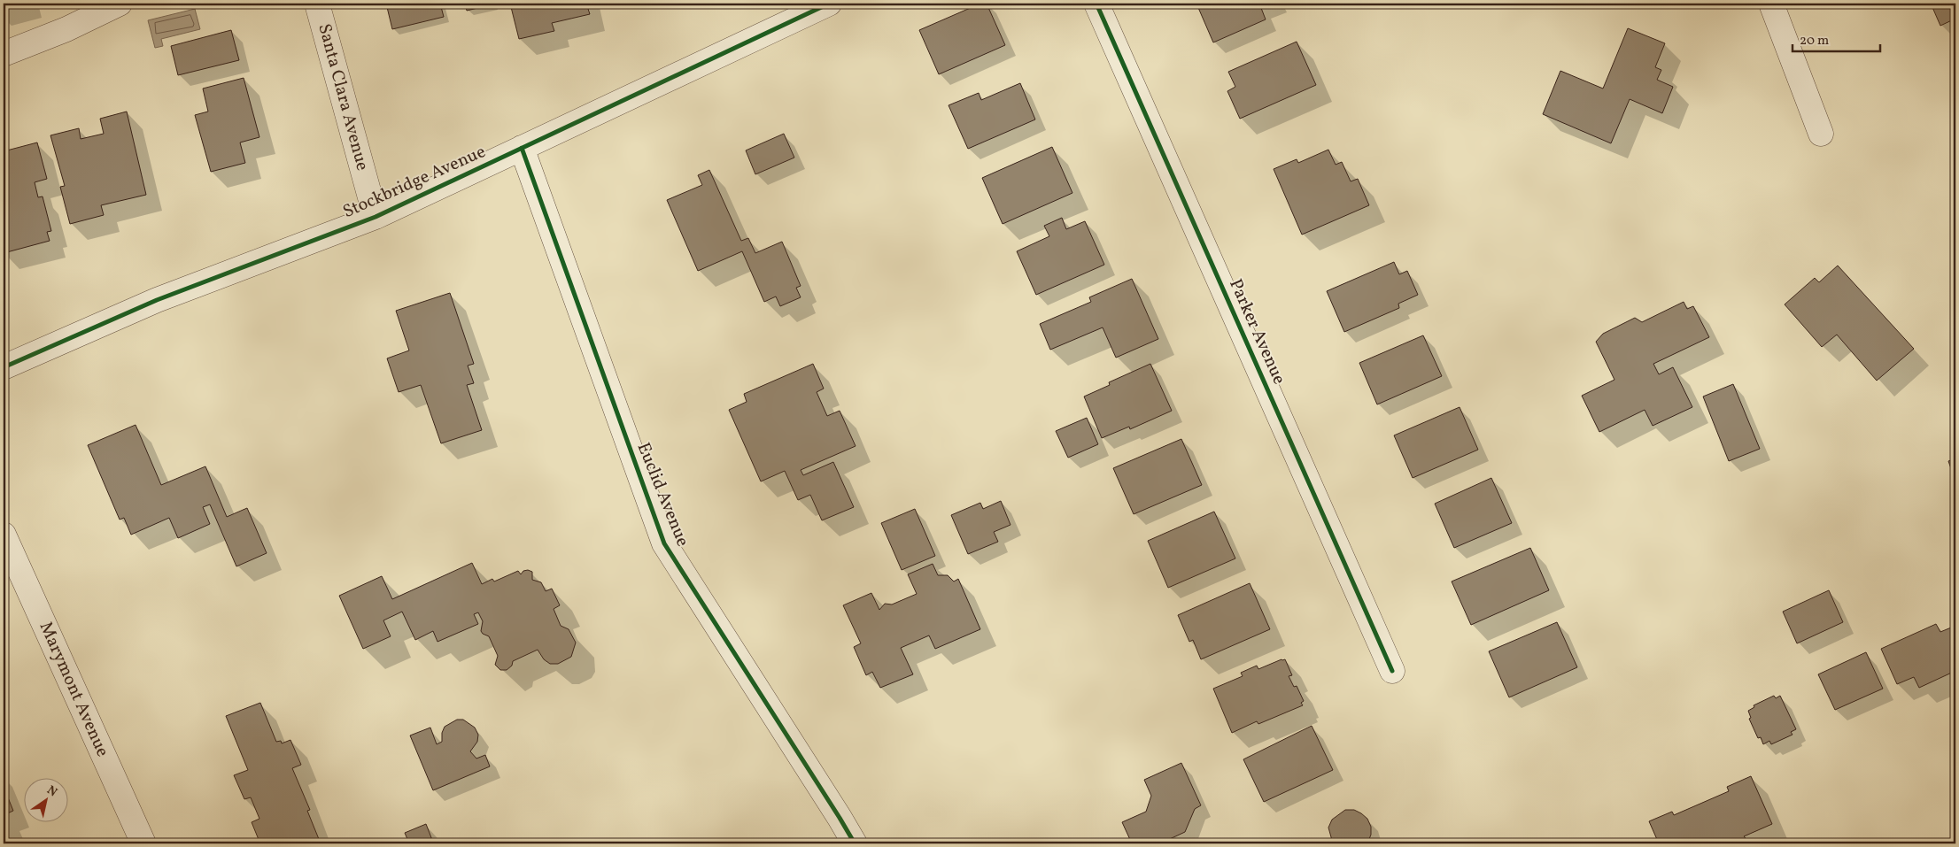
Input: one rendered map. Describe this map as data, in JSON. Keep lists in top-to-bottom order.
{
  "streets": {
    "street": [
      "Santa Clara Avenue",
      "Stockbridge Avenue",
      "Parker Avenue",
      "Euclid Avenue",
      "Marymont Avenue"
    ]
  },
  "crossings": [
    ["Santa Clara Avenue", "Stockbridge Avenue"],
    ["Stockbridge Avenue", "Euclid Avenue"]
  ],
  "scale_bar": "20 m",
  "north": "top right"
}
